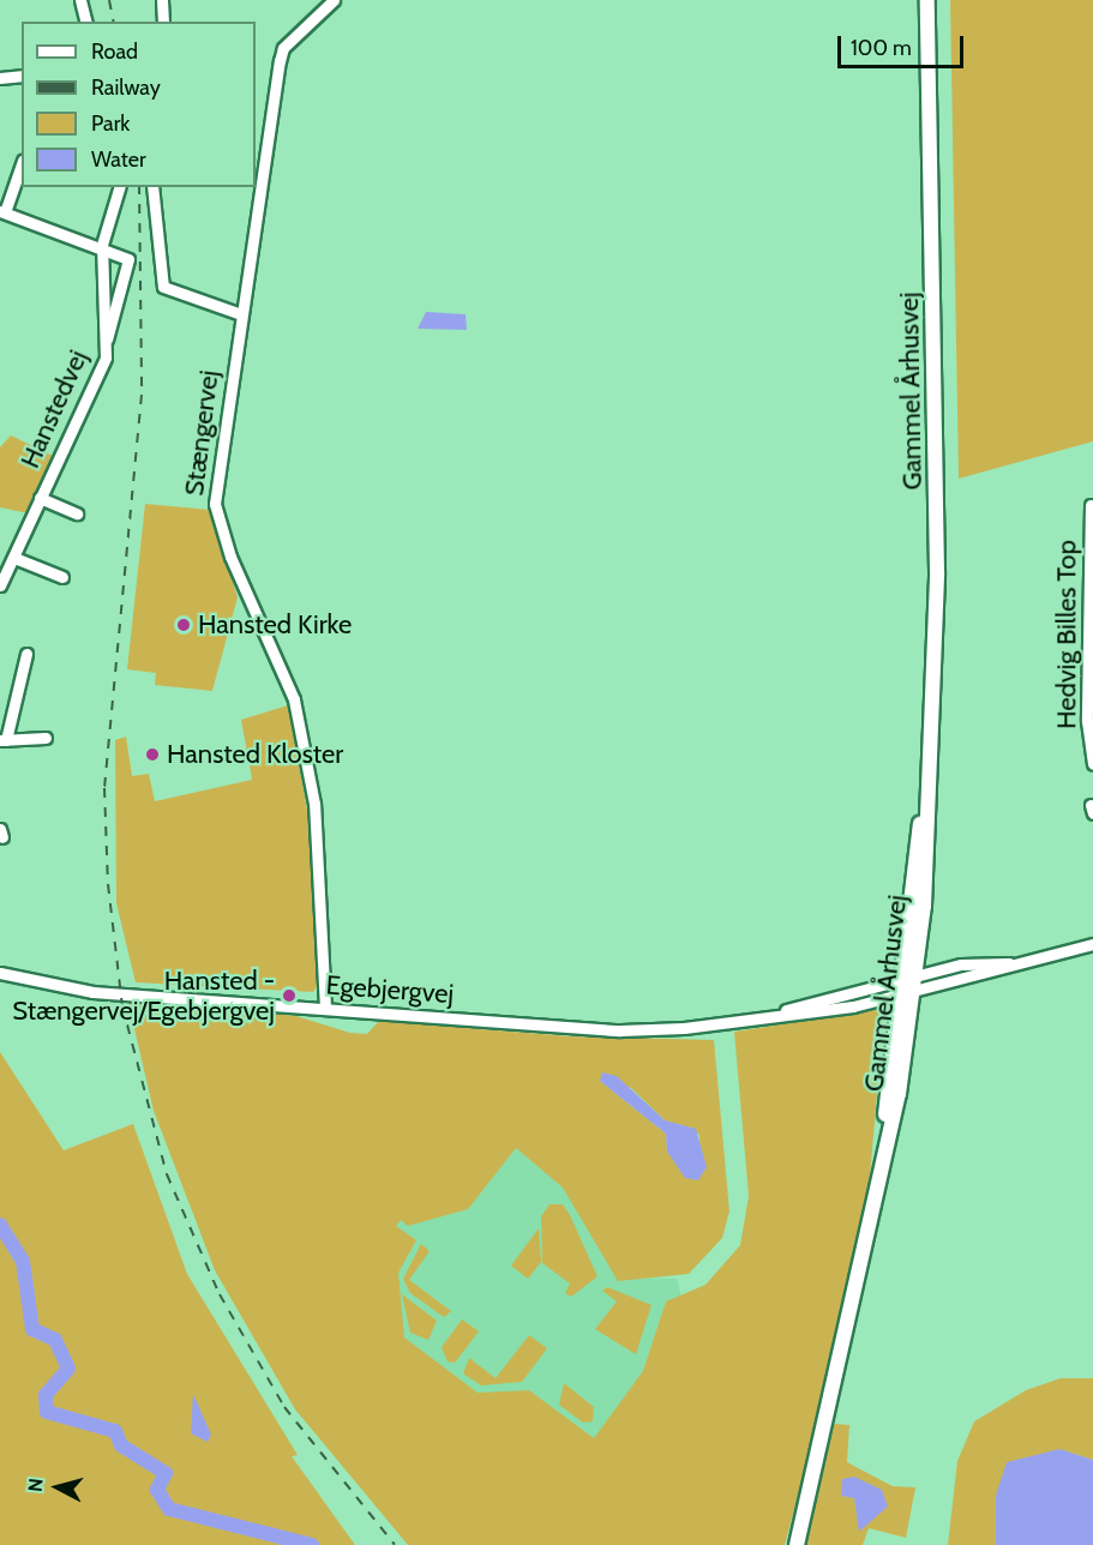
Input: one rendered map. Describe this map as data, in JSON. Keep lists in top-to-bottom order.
{
  "streets": {
    "main road": ["Gammel Århusvej"],
    "street": [
      "Hanstedvej",
      "Stængervej",
      "Hedvig Billes Top",
      "Egebjergvej"
    ]
  },
  "crossings": [
    ["Gammel Århusvej", "Egebjergvej"],
    ["Stængervej", "Egebjergvej"]
  ],
  "places": ["Hansted Kirke", "Hansted Kloster", "Hansted - Stængervej/Egebjergvej"],
  "legend": [
    "Road",
    "Railway",
    "Park",
    "Water"
  ],
  "scale_bar": "100 m",
  "north": "left"
}
